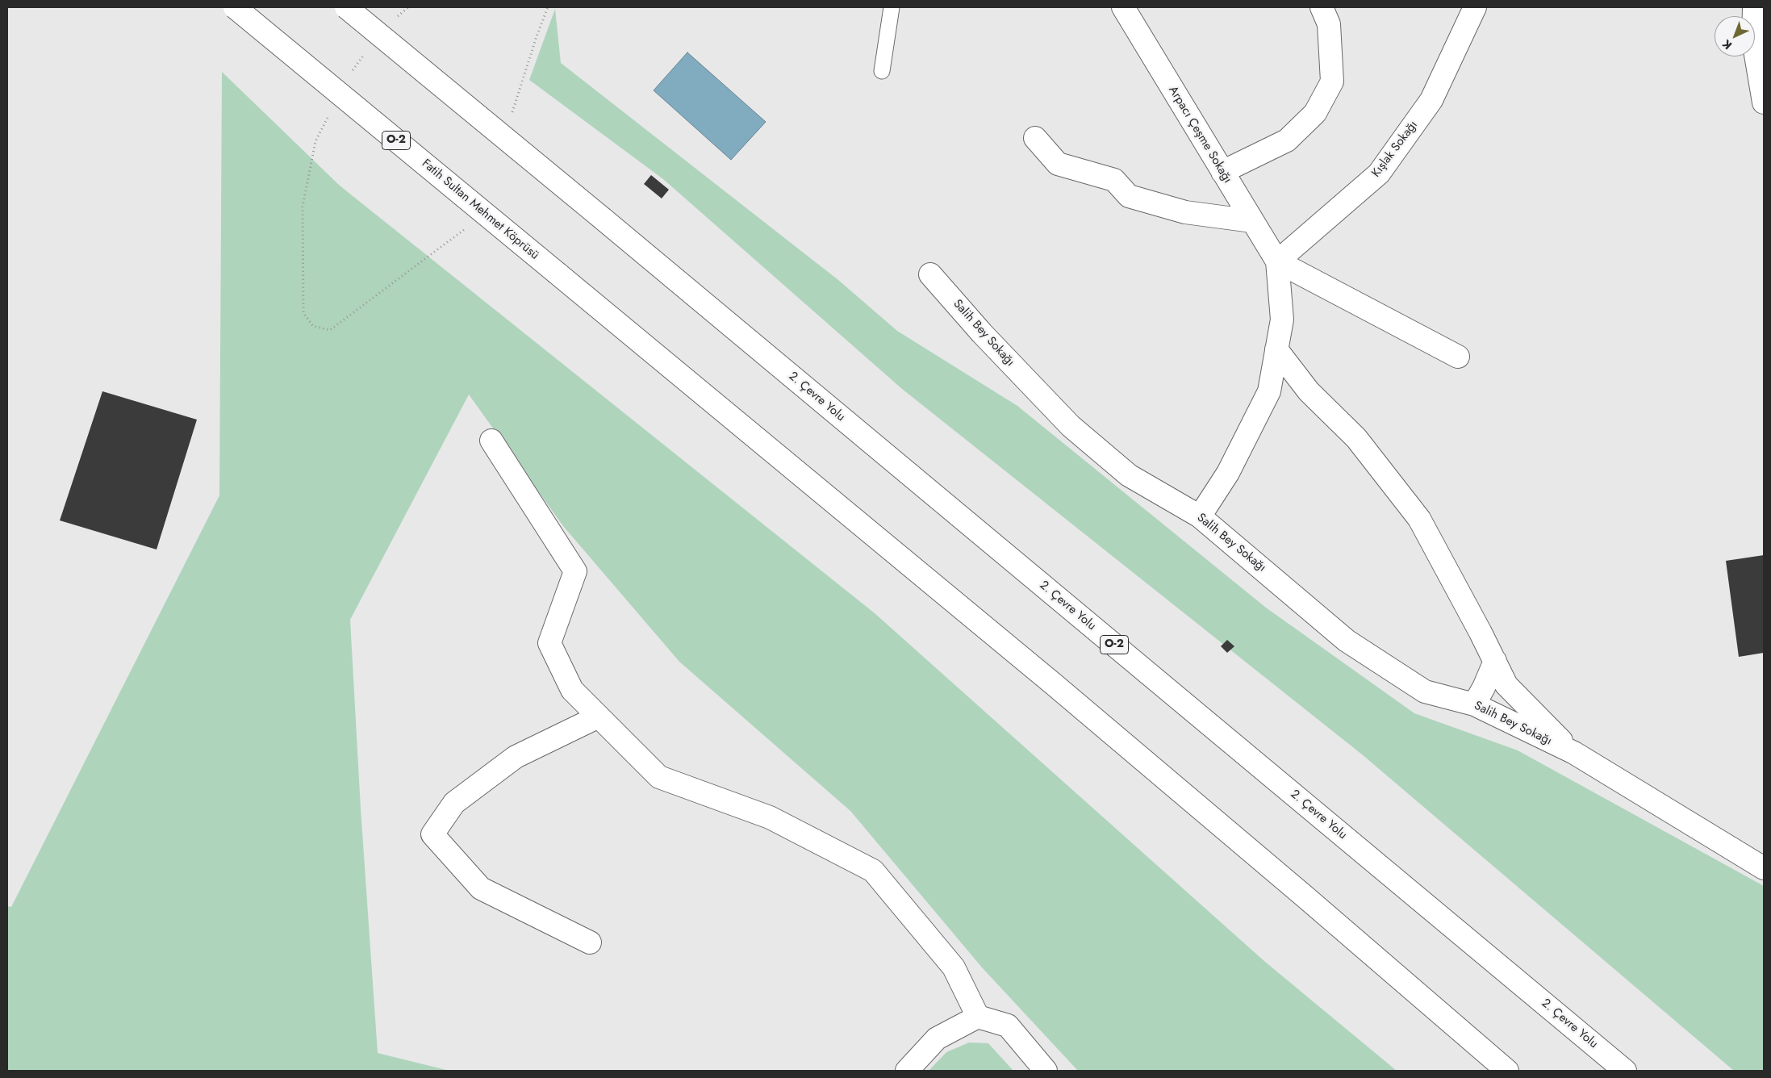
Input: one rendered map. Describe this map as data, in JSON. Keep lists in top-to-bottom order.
{
  "streets": {
    "main road": [
      "Arpacı Çeşme Sokağı",
      "O-2",
      "Kışlak Sokağı",
      "Fatih Sultan Mehmet Köprüsü",
      "Salih Bey Sokağı",
      "2. Çevre Yolu"
    ]
  },
  "crossings": [
    ["Arpacı Çeşme Sokağı", "Kışlak Sokağı"],
    ["O-2", "2. Çevre Yolu"]
  ],
  "north": "bottom left"
}
